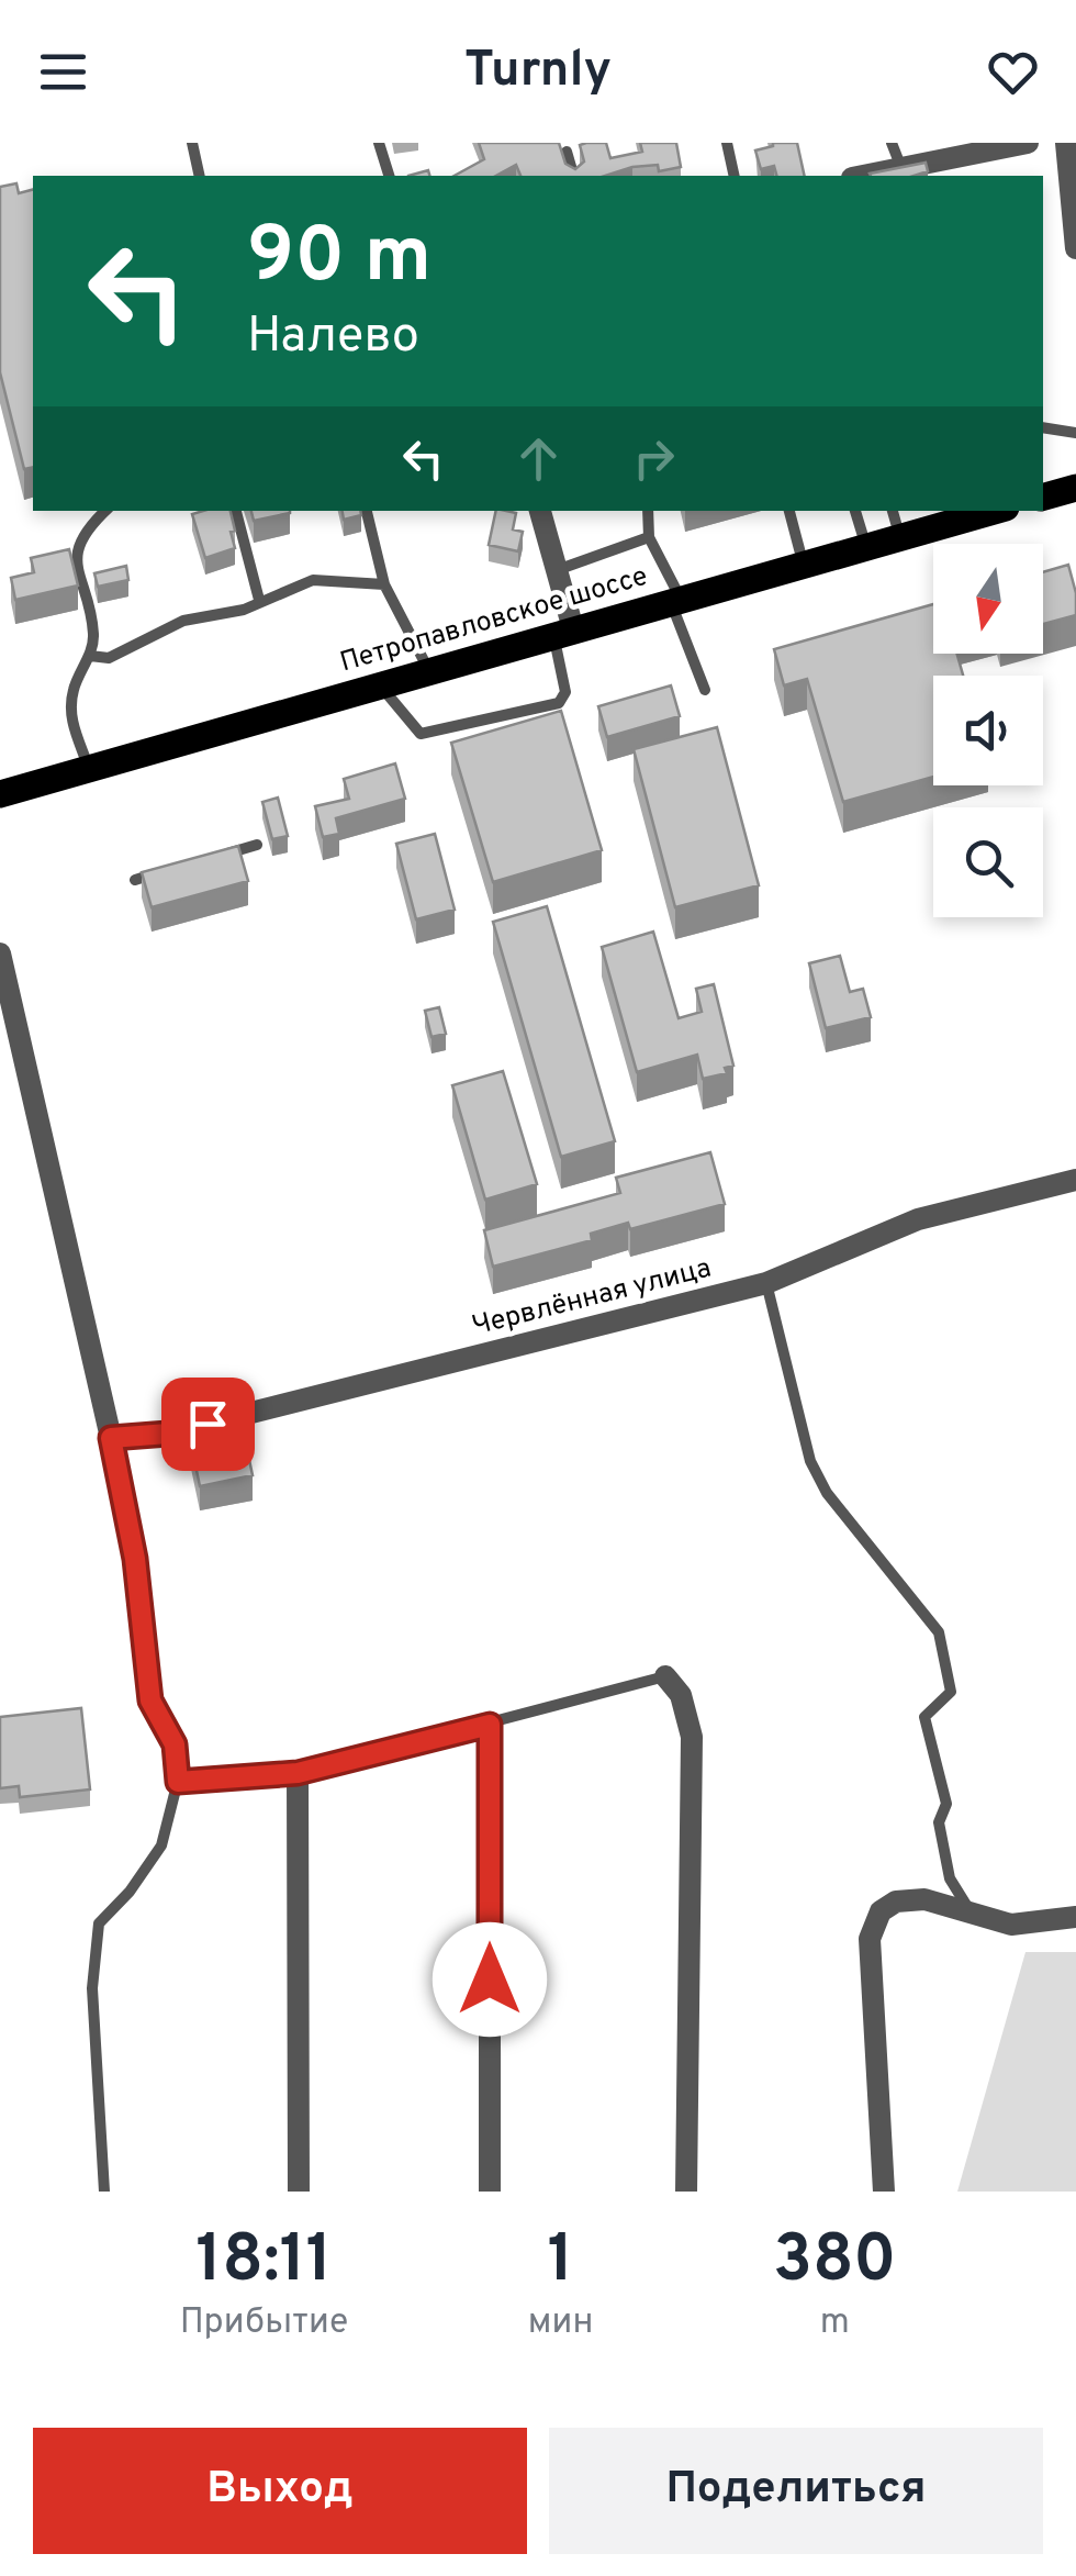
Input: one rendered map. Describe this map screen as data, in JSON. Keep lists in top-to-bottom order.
{
  "streets": {
    "main road": ["Петропавловское шоссе"],
    "street": ["Червлённая улица"]
  },
  "north": "bottom",
  "page": {
    "header": "Turnly",
    "turn": ["90 m", "Налево"],
    "eta": [
      "18:11",
      "Прибытие",
      "1",
      "мин",
      "380",
      "m"
    ],
    "buttons": ["Выход", "Поделиться"]
  }
}
